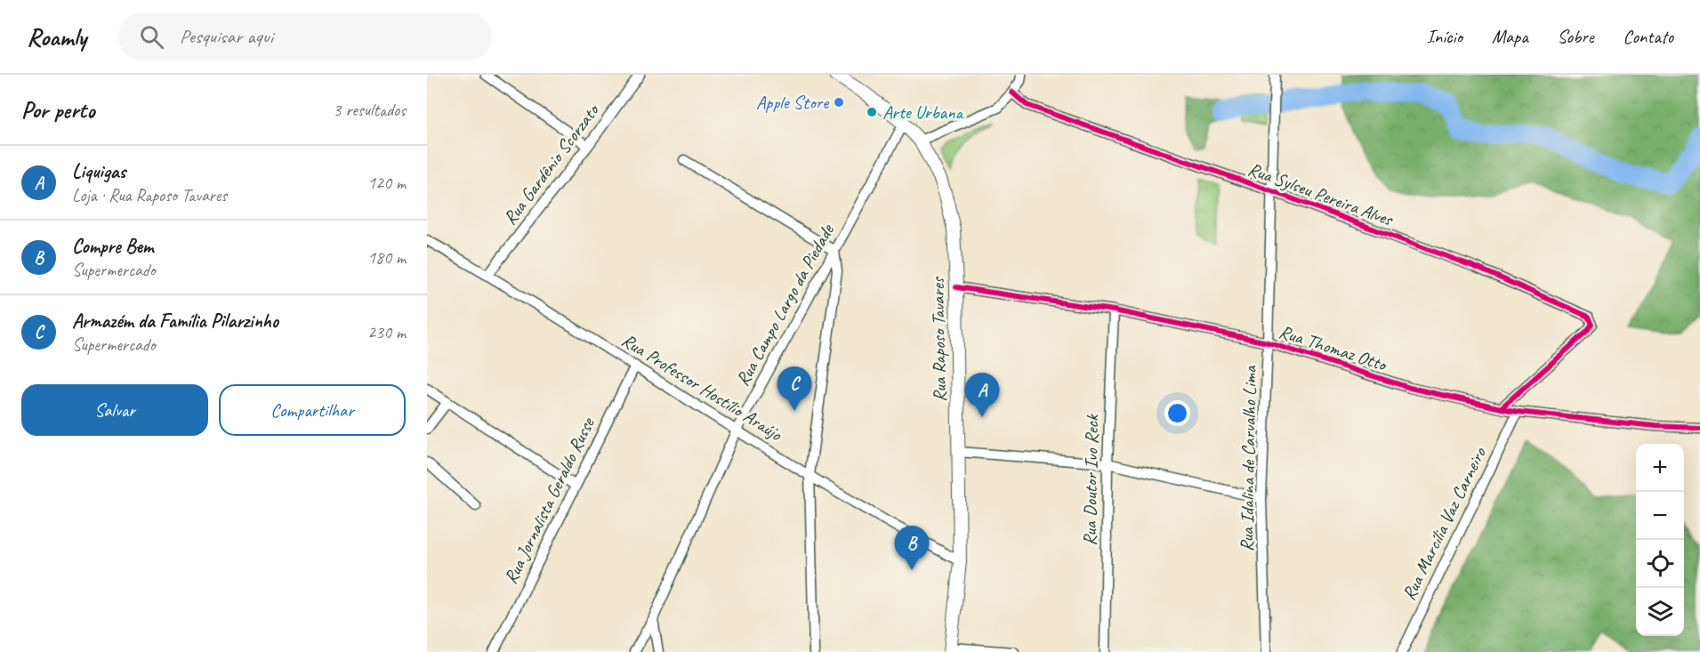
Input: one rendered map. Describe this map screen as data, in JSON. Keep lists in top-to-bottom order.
{
  "streets": {
    "main road": ["Rua Raposo Tavares"],
    "street": [
      "Rua Gardênio Scorzato",
      "Rua Sylseu Pereira Alves",
      "Rua Campo Largo da Piedade",
      "Rua Thomaz Otto",
      "Rua Professor Hostílio Araújo",
      "Rua Idalina de Carvalho Lima",
      "Rua Doutor Ivo Reck",
      "Rua Jornalista Geraldo Russe",
      "Rua Marcília Vaz Carneiro"
    ]
  },
  "crossings": [
    ["Rua Gardênio Scorzato", "Rua Professor Hostílio Araújo"],
    ["Rua Sylseu Pereira Alves", "Rua Thomaz Otto"],
    ["Rua Sylseu Pereira Alves", "Rua Idalina de Carvalho Lima"],
    ["Rua Campo Largo da Piedade", "Rua Raposo Tavares"],
    ["Rua Campo Largo da Piedade", "Rua Professor Hostílio Araújo"],
    ["Rua Raposo Tavares", "Rua Thomaz Otto"],
    ["Rua Raposo Tavares", "Rua Professor Hostílio Araújo"],
    ["Rua Thomaz Otto", "Rua Idalina de Carvalho Lima"],
    ["Rua Thomaz Otto", "Rua Doutor Ivo Reck"],
    ["Rua Thomaz Otto", "Rua Marcília Vaz Carneiro"],
    ["Rua Professor Hostílio Araújo", "Rua Jornalista Geraldo Russe"]
  ],
  "places": ["Apple Store", "Arte Urbana"],
  "page": {
    "header": "Roamly",
    "search": "Pesquisar aqui",
    "nav": [
      "Início",
      "Mapa",
      "Sobre",
      "Contato"
    ],
    "heading": ["Por perto", "3 resultados"],
    "list": [
      {
        "mark": "A",
        "name": "Liquigas",
        "note": "Loja · Rua Raposo Tavares",
        "value": "120 m"
      },
      {
        "mark": "B",
        "name": "Compre Bem",
        "note": "Supermercado",
        "value": "180 m"
      },
      {
        "mark": "C",
        "name": "Armazém da Família Pilarzinho",
        "note": "Supermercado",
        "value": "230 m"
      }
    ],
    "pins": ["C", "A", "B"],
    "buttons": ["Salvar", "Compartilhar"],
    "map_buttons": ["+", "−"]
  }
}
